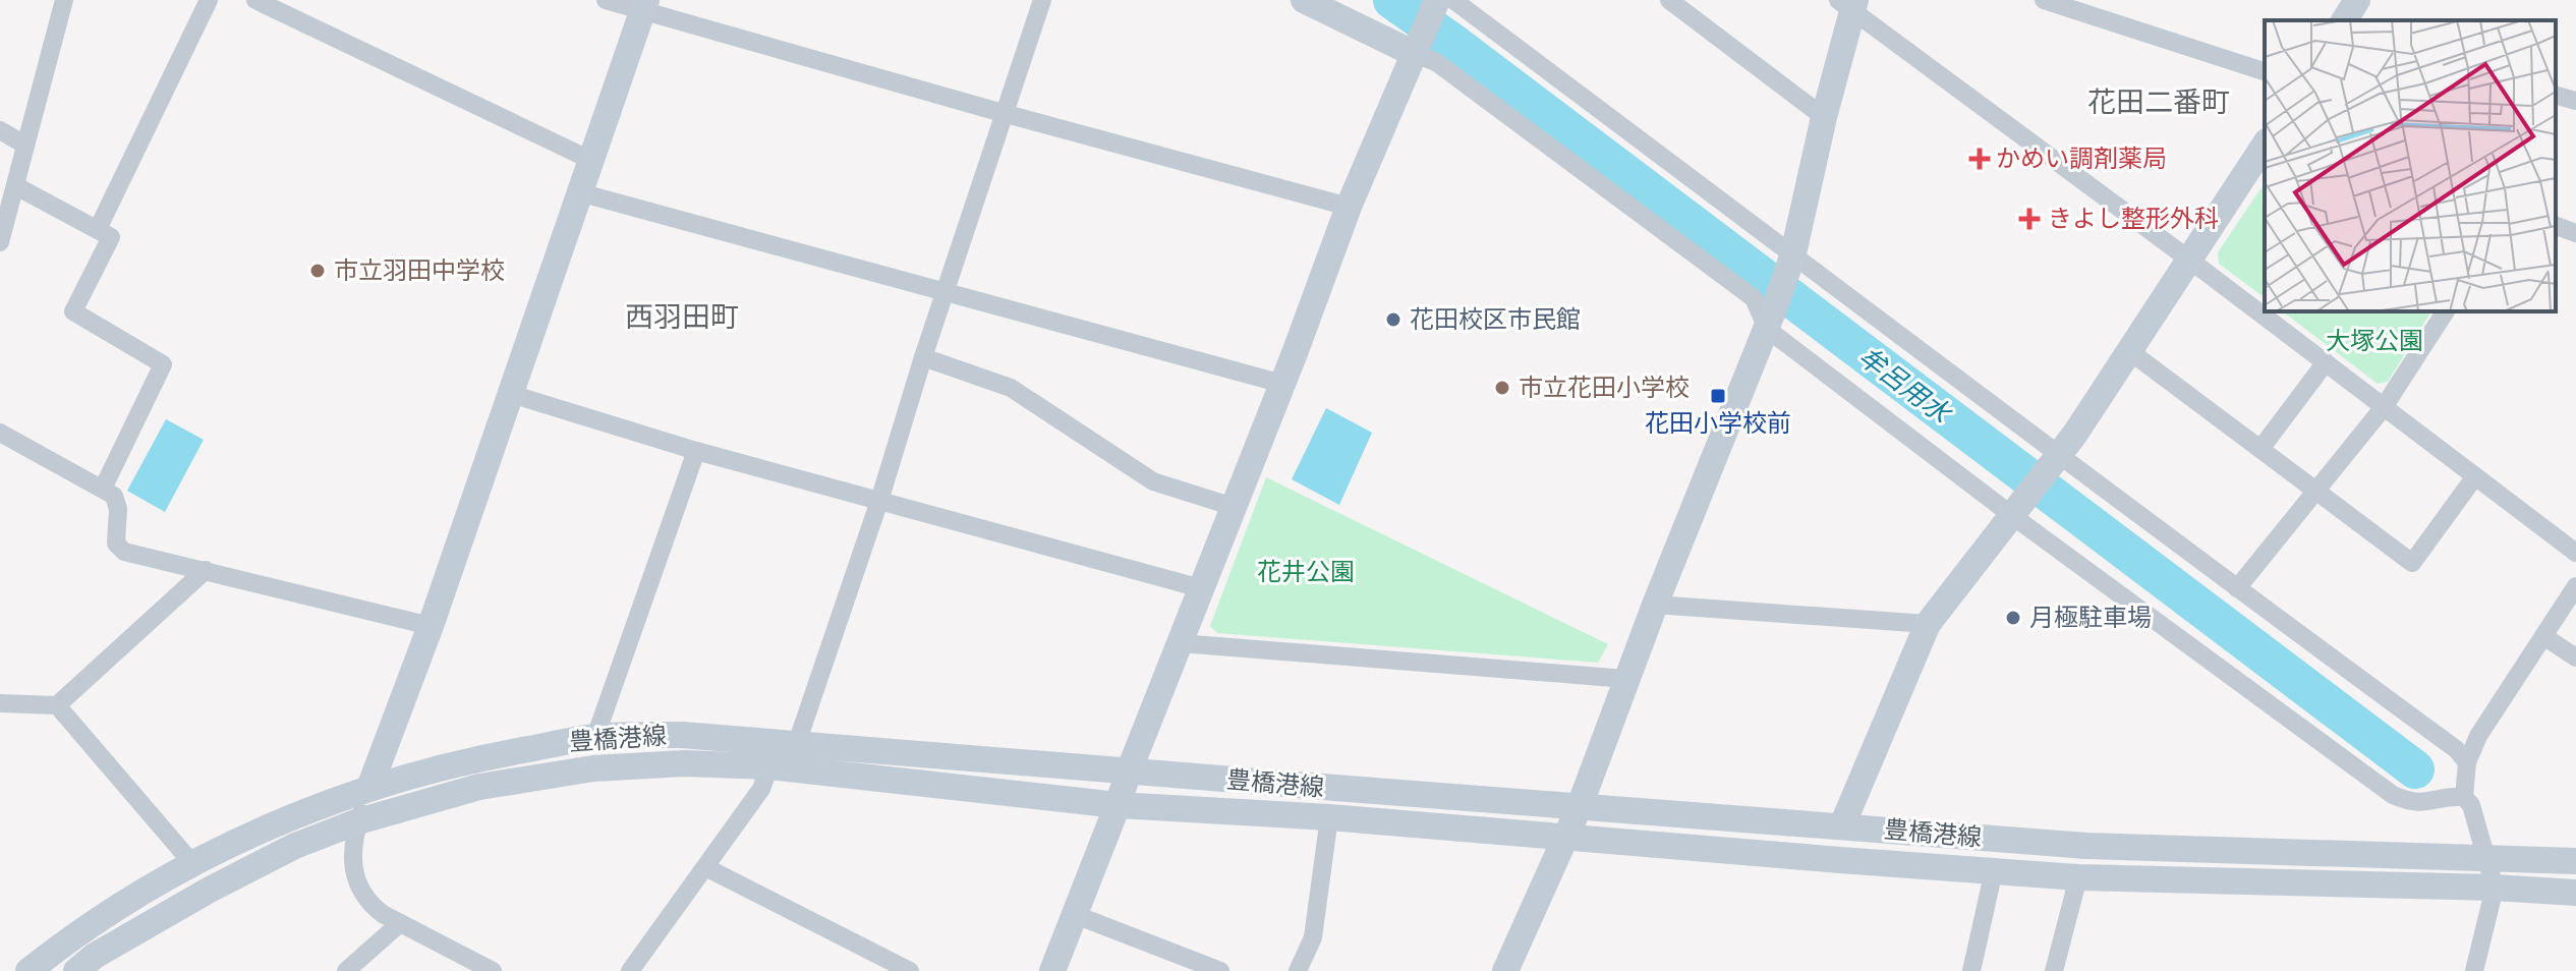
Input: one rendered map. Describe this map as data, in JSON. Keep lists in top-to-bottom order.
{
  "streets": {
    "main road": ["豊橋港線"]
  },
  "districts": ["花田二番町", "西羽田町"],
  "water": ["牟呂用水"],
  "parks": ["大塚公園", "花井公園"],
  "places": {
    "health": ["かめい調剤薬局", "きよし整形外科"],
    "other": [
      "市立羽田中学校",
      "花田校区市民館",
      "市立花田小学校",
      "月極駐車場"
    ],
    "transit": ["花田小学校前"]
  }
}
